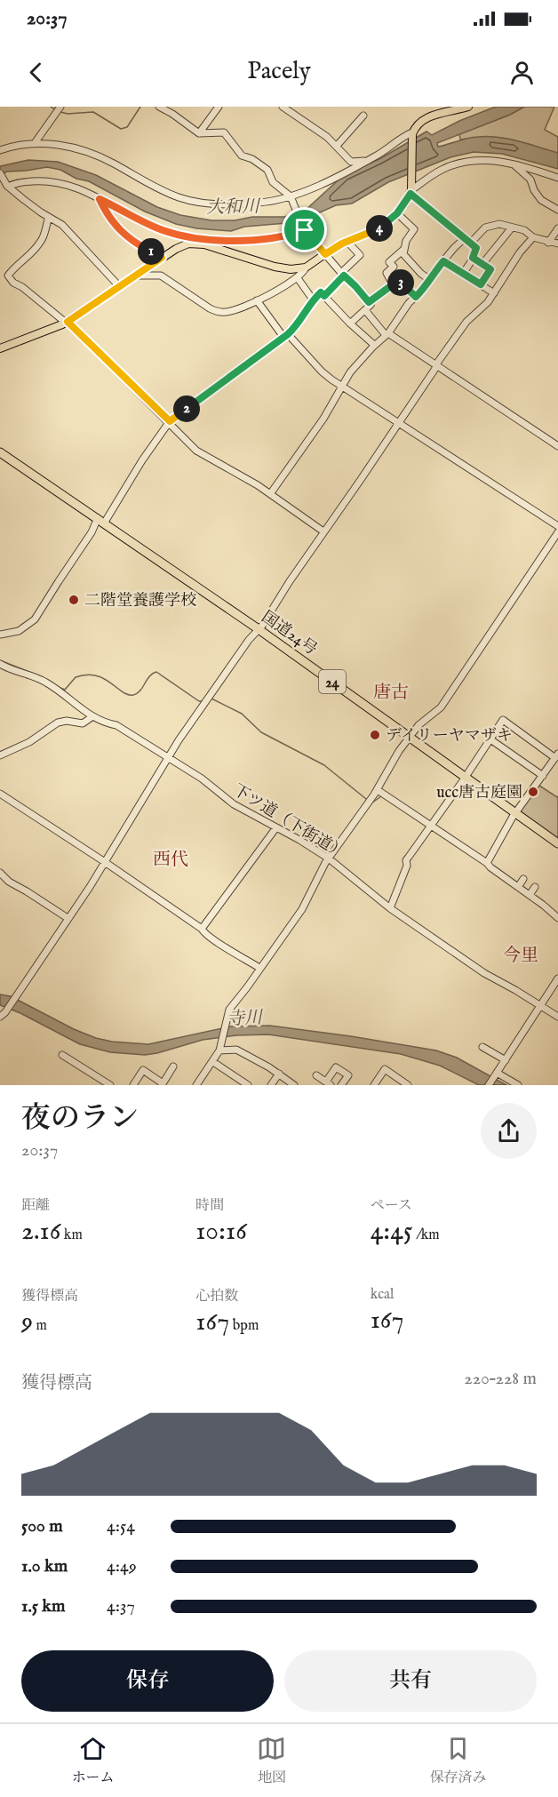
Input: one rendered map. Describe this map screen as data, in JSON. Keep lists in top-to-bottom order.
{
  "streets": {
    "highway": ["国道24号", "24"],
    "street": ["下ツ道（下街道）"]
  },
  "districts": ["唐古", "西代", "今里"],
  "water": ["大和川", "寺川"],
  "places": ["二階堂養護学校", "デイリーヤマザキ", "ucc唐古庭園"],
  "page": {
    "status": "20:37",
    "header": "Pacely",
    "pins": [
      "4",
      "1",
      "3",
      "2"
    ],
    "heading": ["夜のラン", "20:37"],
    "stats": [
      ["距離", "2.16 km"],
      ["時間", "10:16"],
      ["ペース", "4:45 /km"],
      ["獲得標高", "9 m"],
      ["心拍数", "167 bpm"],
      ["kcal", "167"]
    ],
    "chart": ["獲得標高", "220–228 m"],
    "list": [
      {
        "name": "500 m",
        "note": "4:54"
      },
      {
        "name": "1.0 km",
        "note": "4:49"
      },
      {
        "name": "1.5 km",
        "note": "4:37"
      }
    ],
    "buttons": ["保存", "共有"],
    "tabs": ["ホーム", "地図", "保存済み"]
  }
}
